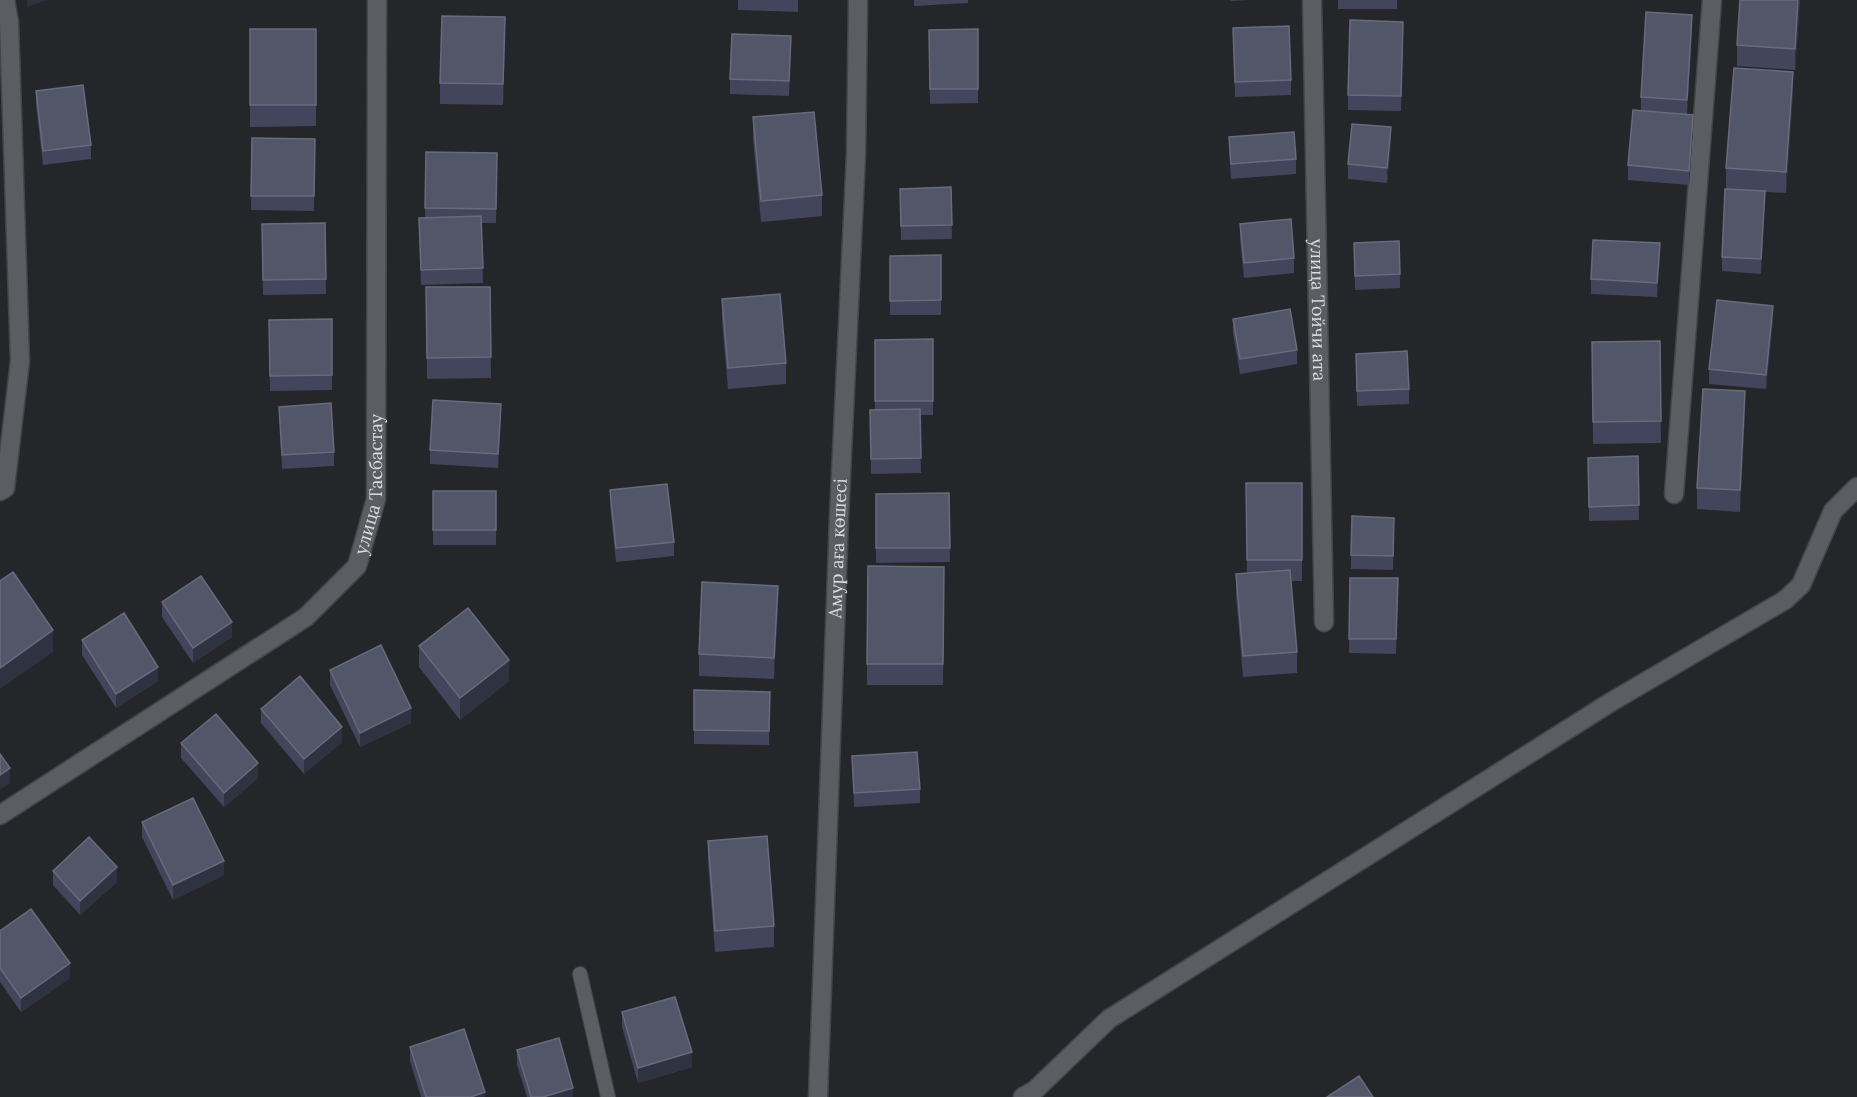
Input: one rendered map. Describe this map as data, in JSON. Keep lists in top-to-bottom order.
{
  "streets": {
    "street": ["улица Тойчи ата", "улица Тасбастау", "Амур аға көшесі"]
  }
}
